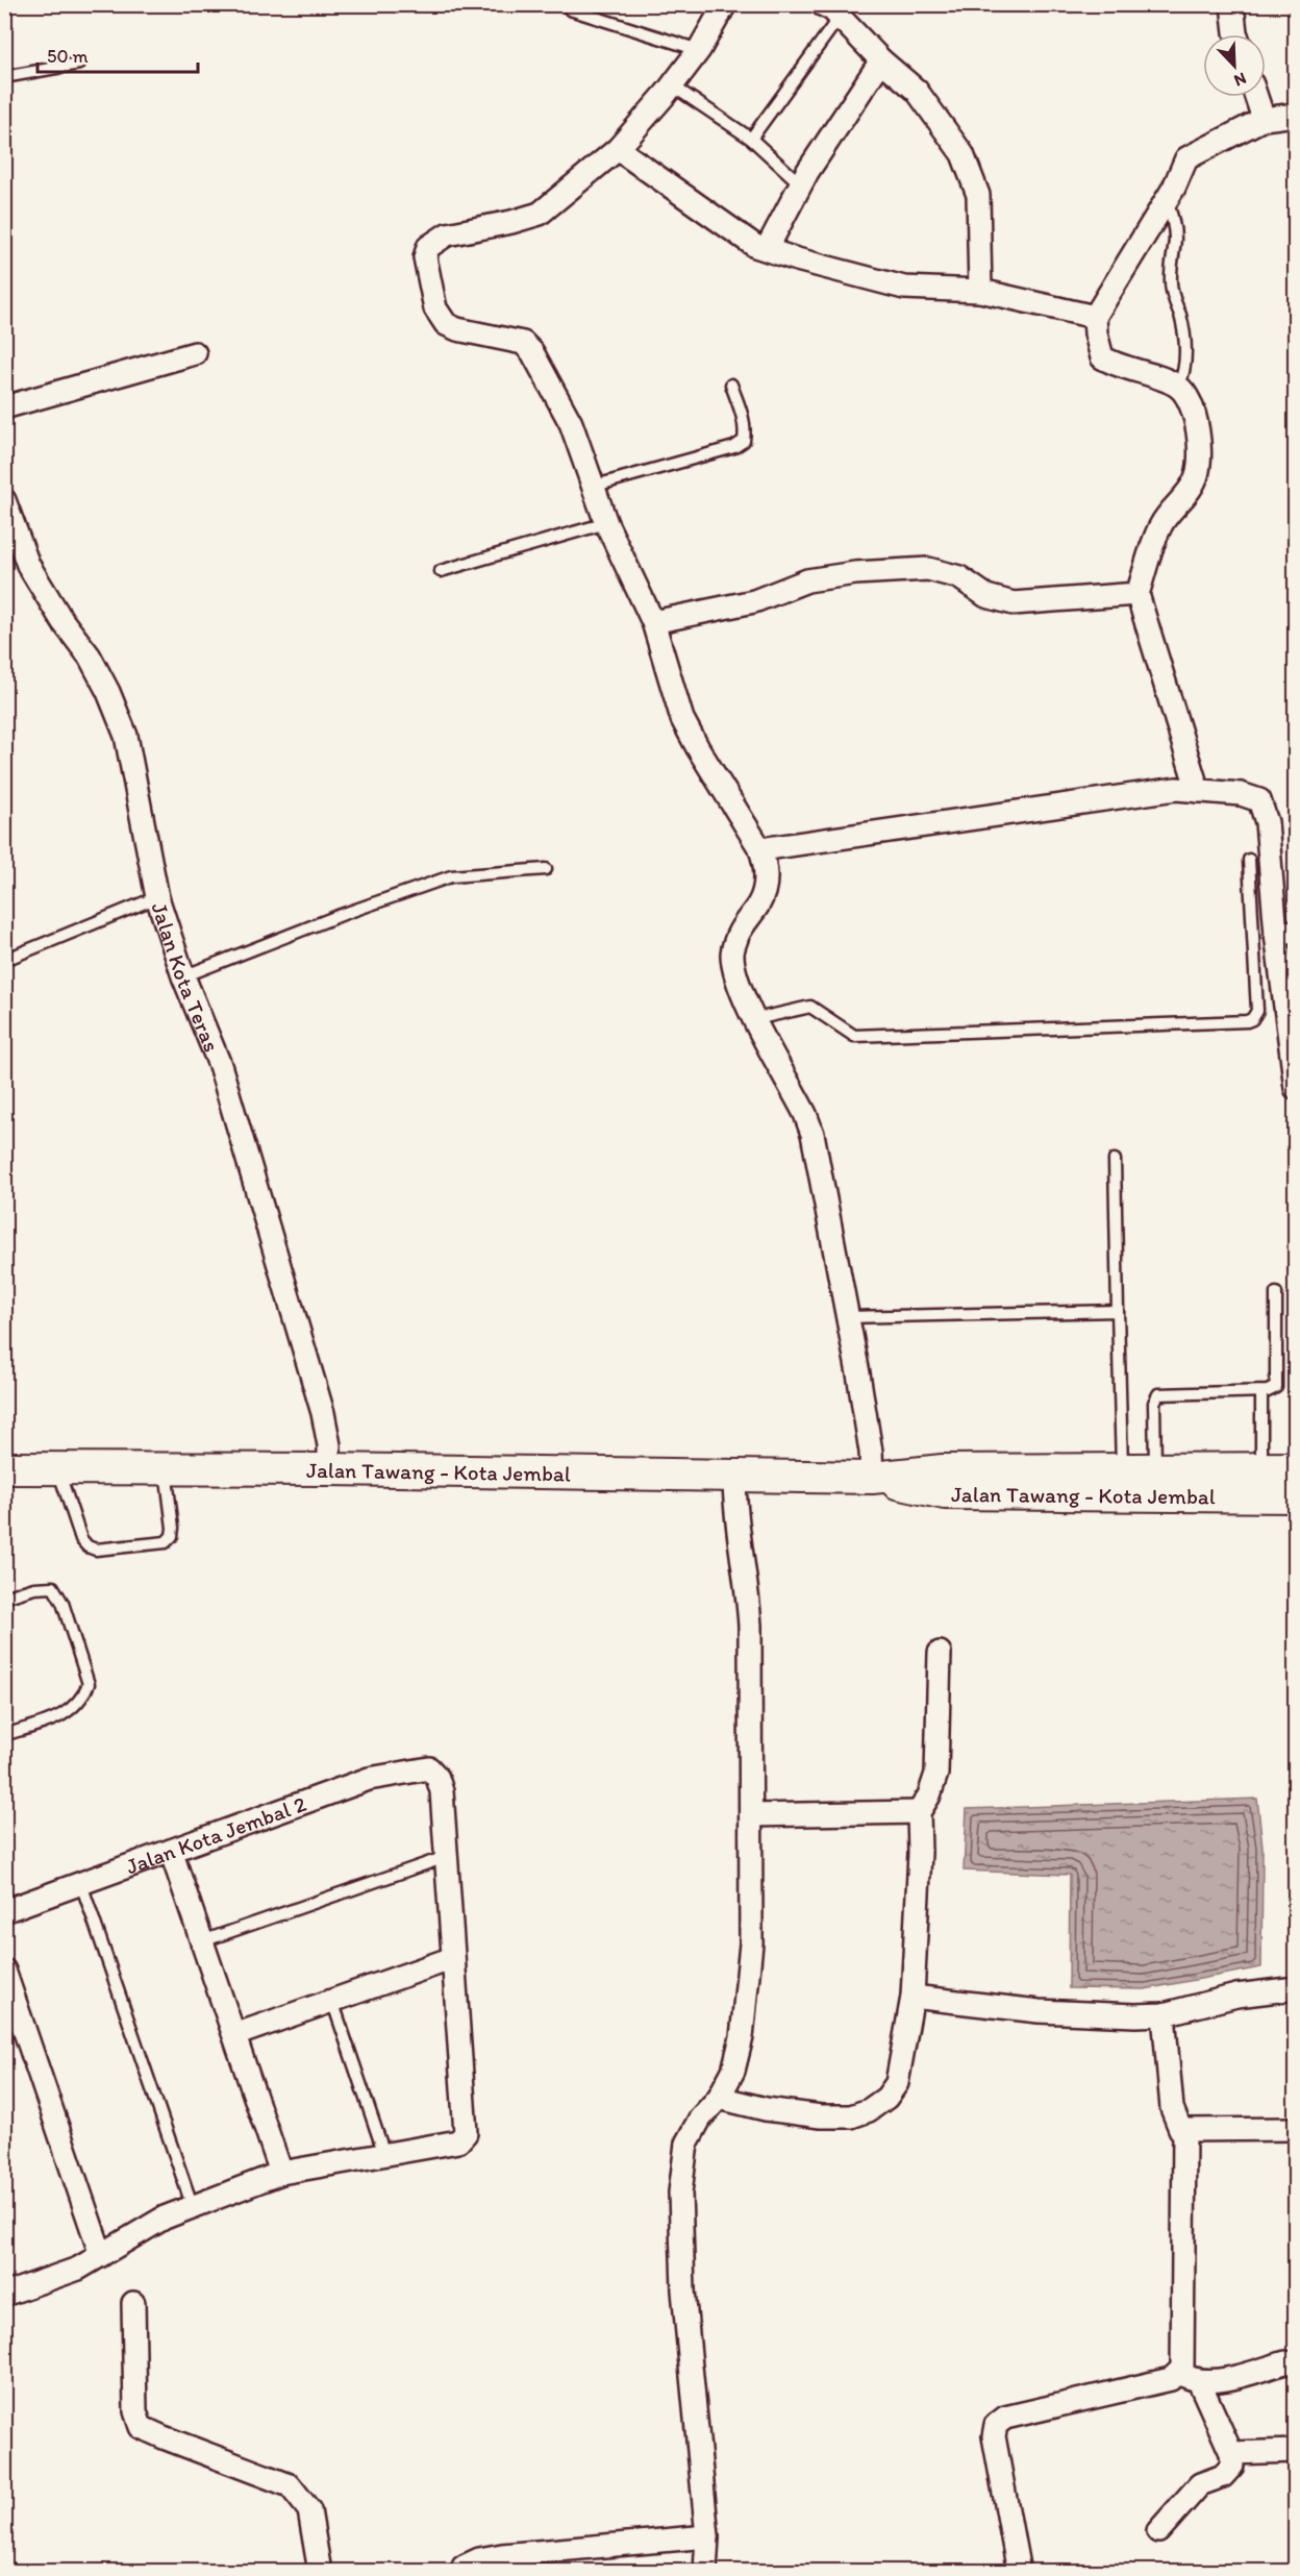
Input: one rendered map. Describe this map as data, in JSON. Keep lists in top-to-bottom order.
{
  "streets": {
    "main road": ["Jalan Tawang - Kota Jembal"],
    "street": ["Jalan Kota Teras", "Jalan Kota Jembal 2"]
  },
  "crossings": [
    ["Jalan Kota Teras", "Jalan Tawang - Kota Jembal"]
  ],
  "scale_bar": "50 m",
  "north": "bottom right"
}
